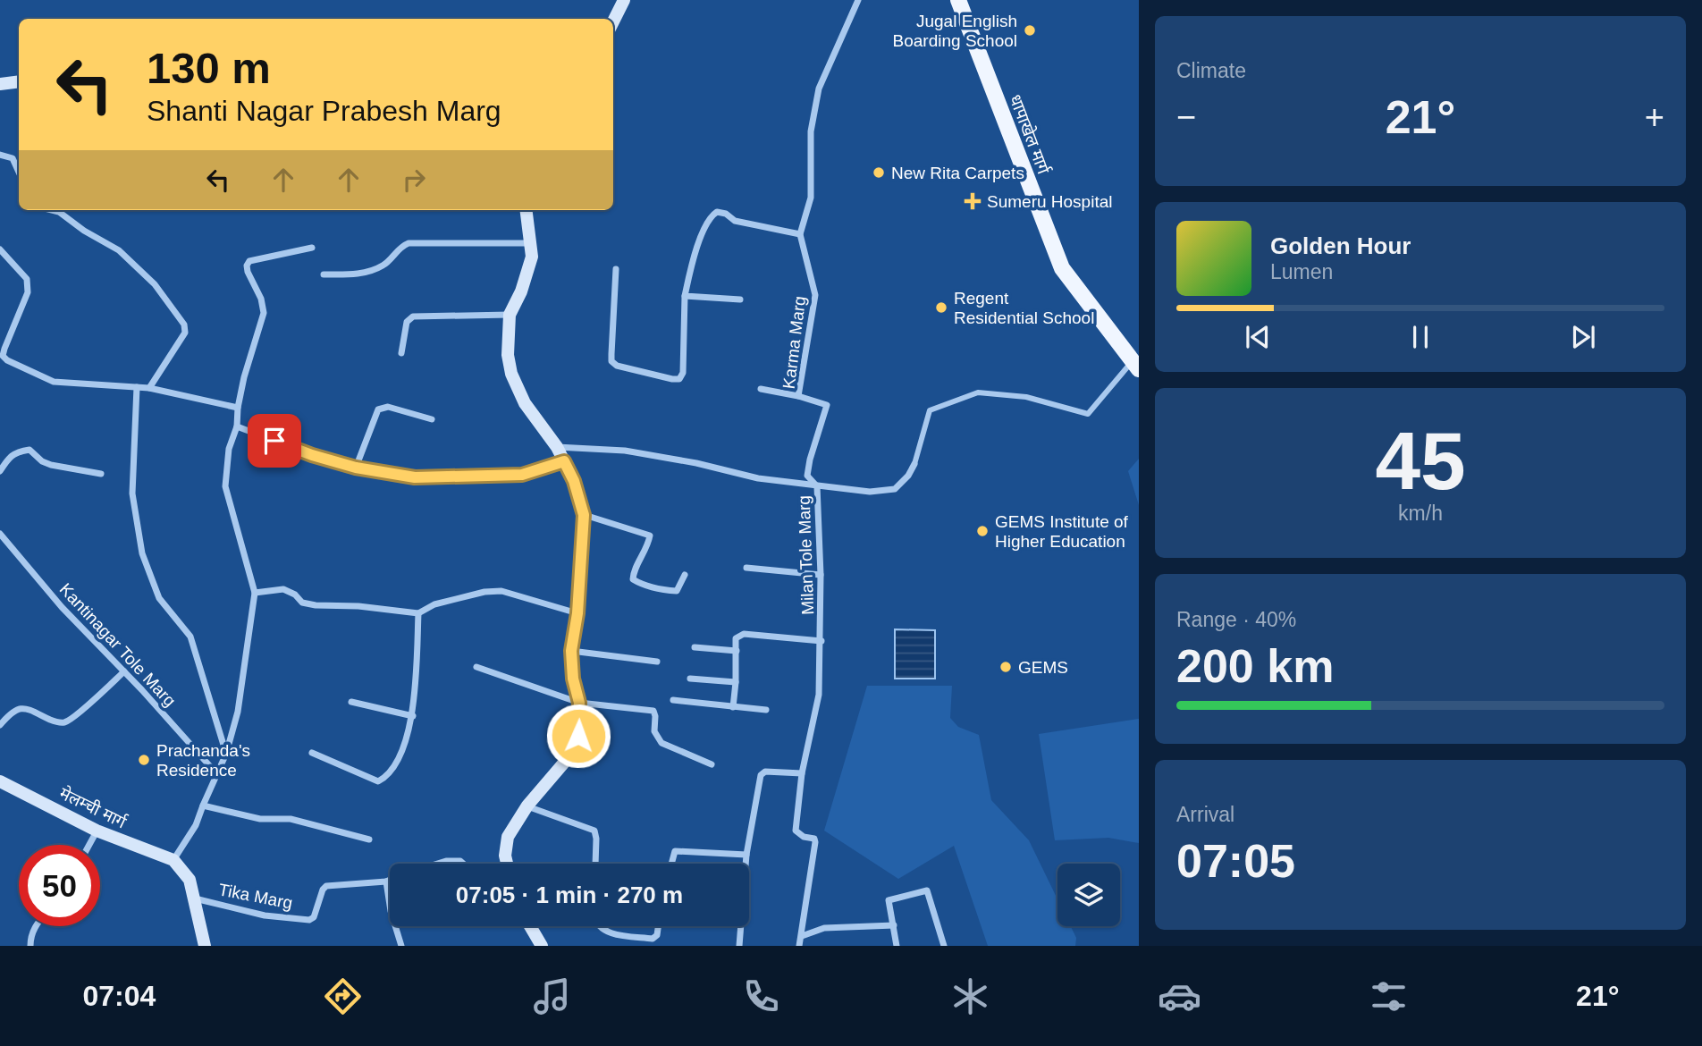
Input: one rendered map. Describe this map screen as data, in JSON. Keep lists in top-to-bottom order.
{
  "streets": {
    "main road": ["धापाखेल मार्ग", "मेलम्ची मार्ग"],
    "street": [
      "Karma Marg",
      "Milan Tole Marg",
      "Kantinagar Tole Marg",
      "Tika Marg"
    ]
  },
  "crossings": [
    ["Karma Marg", "Milan Tole Marg"]
  ],
  "places": {
    "other": [
      "Jugal English Boarding School",
      "New Rita Carpets",
      "Regent Residential School",
      "GEMS Institute of Higher Education",
      "GEMS",
      "Prachanda's Residence"
    ],
    "health": ["Sumeru Hospital"]
  },
  "page": {
    "tile": [
      "Climate",
      ["45", "km/h"],
      ["Range · 40%", "200 km"],
      ["Arrival", "07:05"]
    ],
    "turn": ["130 m", "Shanti Nagar Prabesh Marg"],
    "heat": ["−", "21°", "+"],
    "song": ["Golden Hour", "Lumen"],
    "limit": "50",
    "trip": "07:05 · 1 min · 270 m",
    "tabs": ["07:04", "21°"]
  }
}
